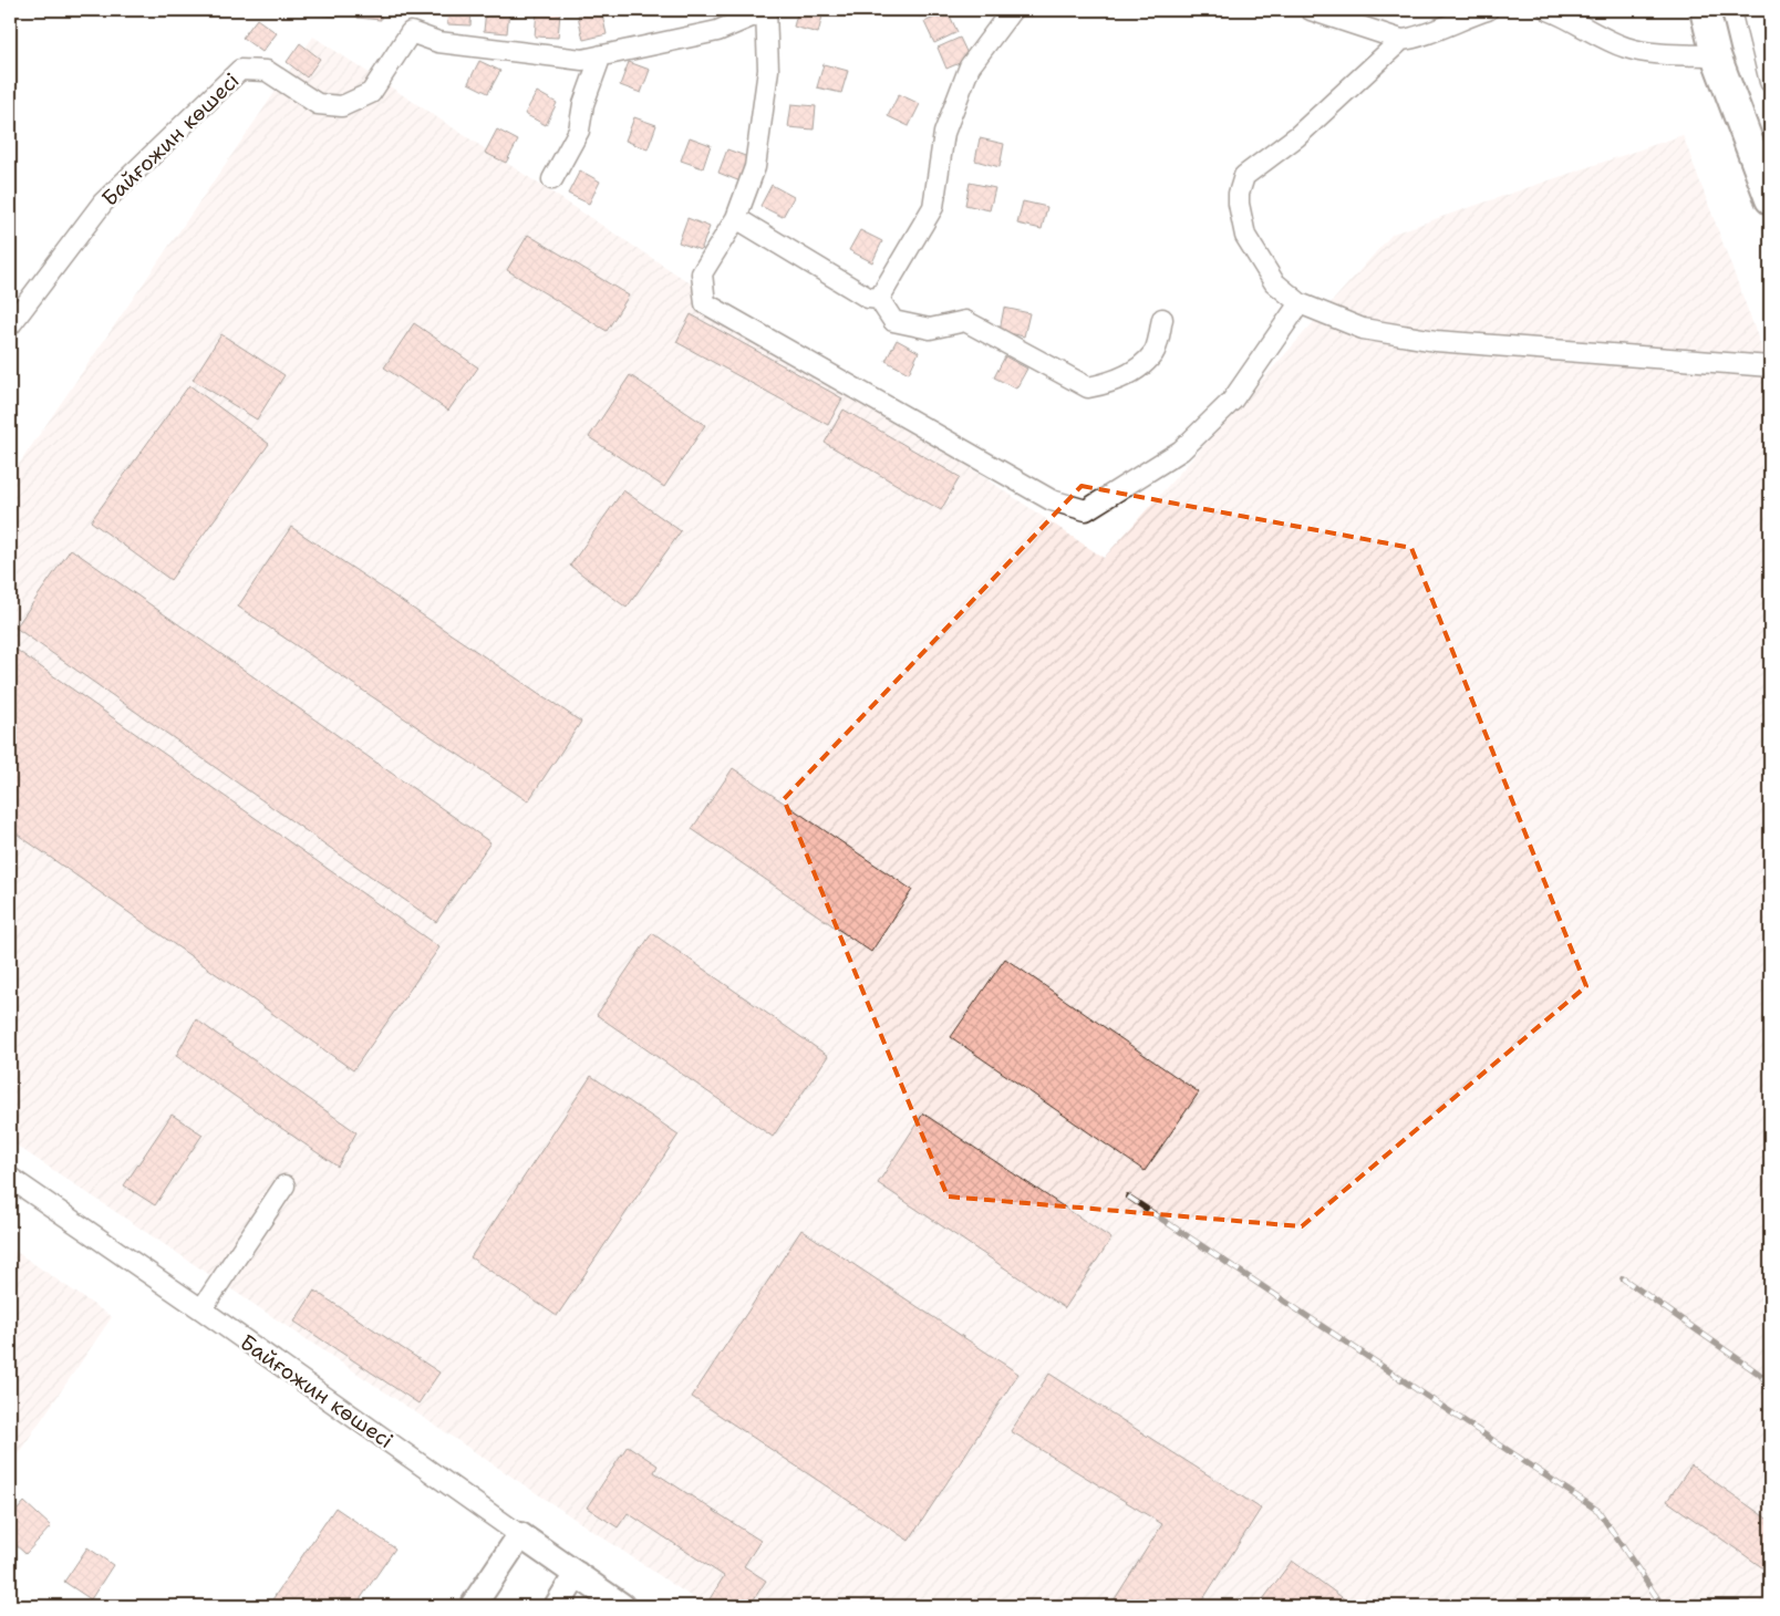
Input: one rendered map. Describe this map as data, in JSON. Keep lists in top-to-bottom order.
{
  "streets": {
    "main road": ["Байғожин көшесі"]
  }
}
